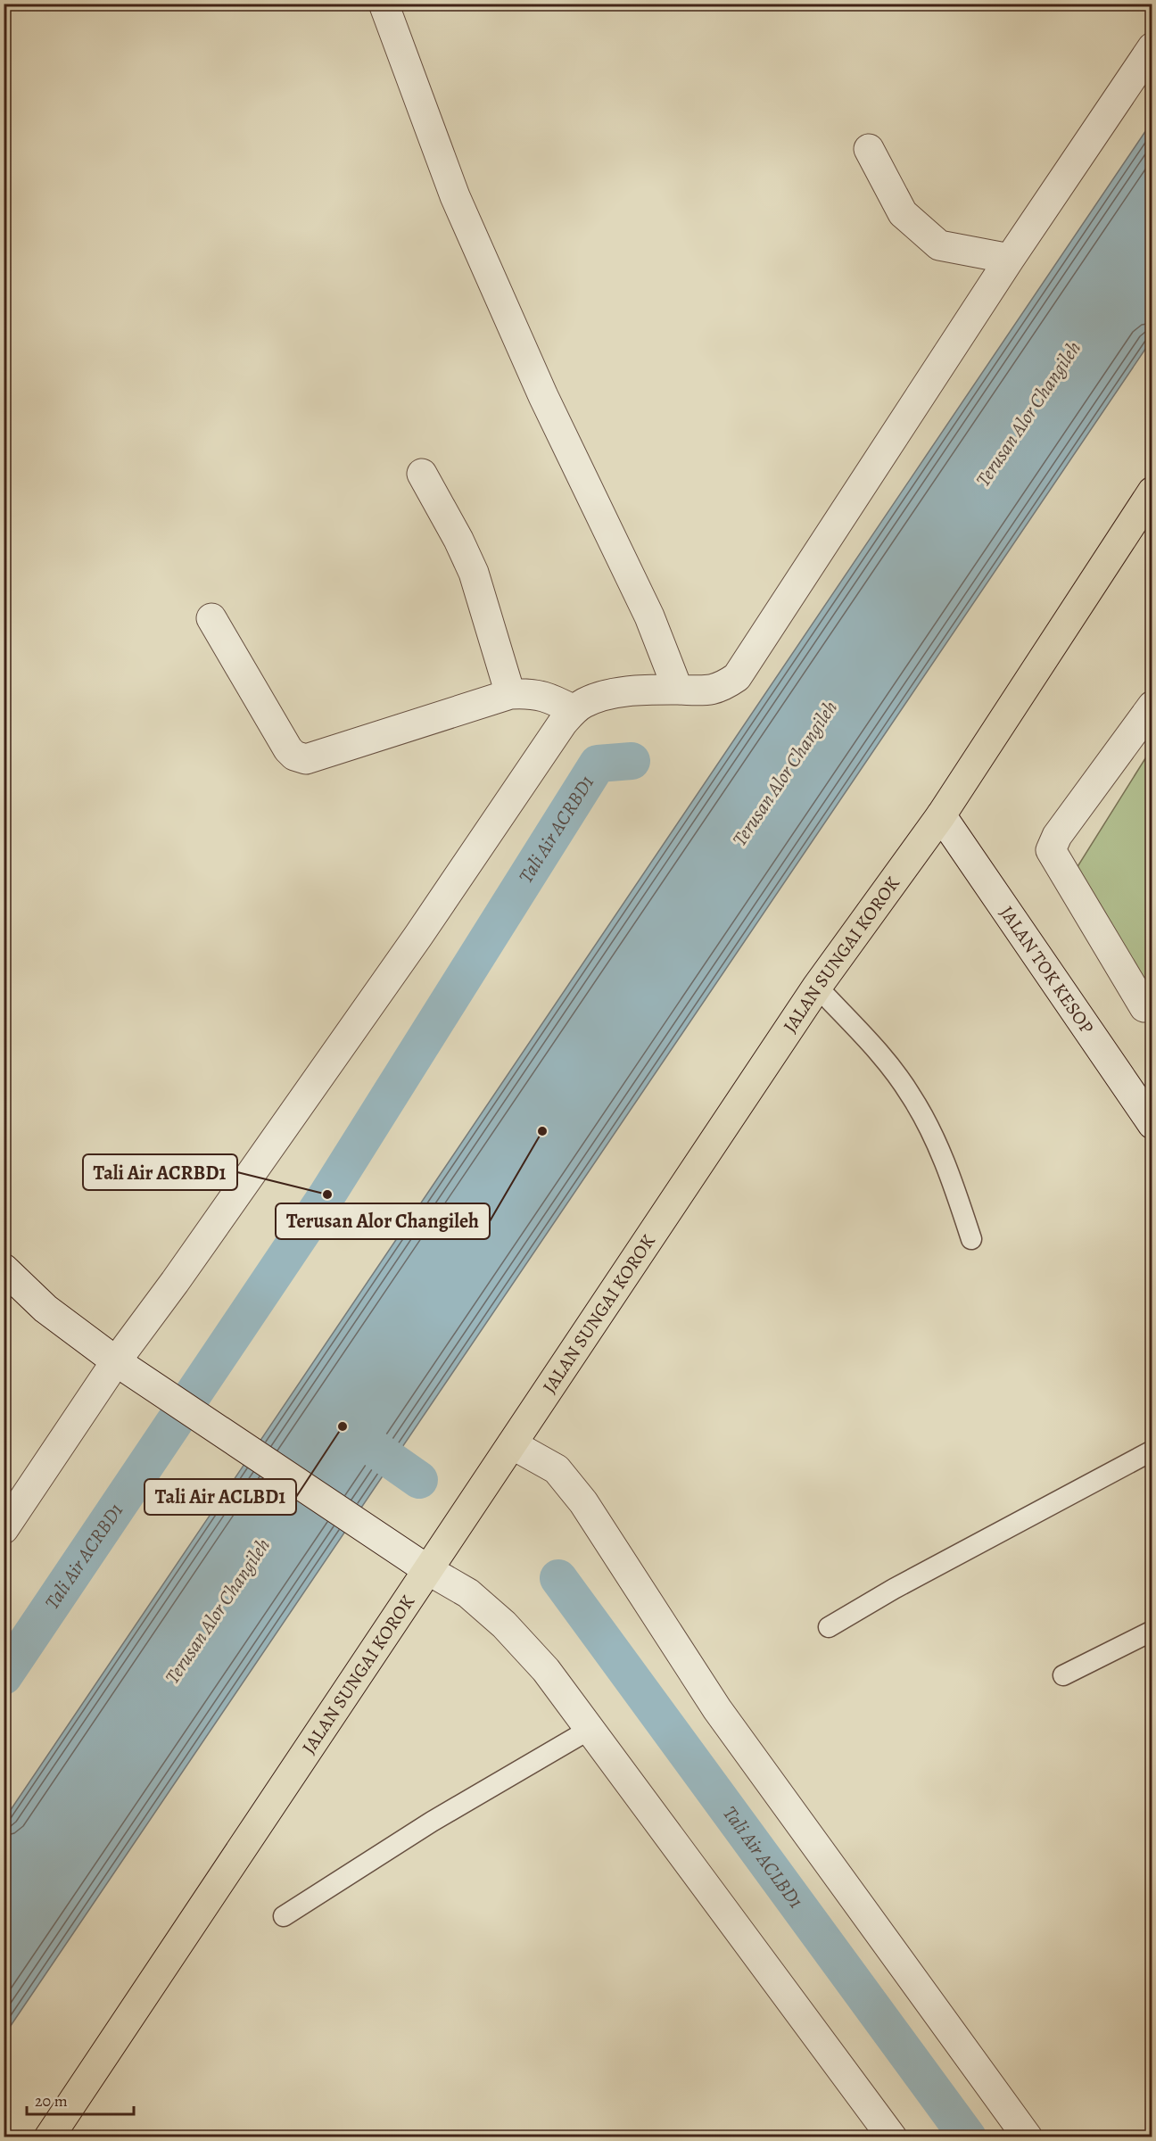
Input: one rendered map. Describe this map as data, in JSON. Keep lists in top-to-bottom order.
{
  "streets": {
    "main road": ["JALAN SUNGAI KOROK"],
    "street": ["JALAN TOK KESOP"]
  },
  "crossings": [
    ["JALAN SUNGAI KOROK", "JALAN TOK KESOP"]
  ],
  "water": ["Terusan Alor Changileh", "Tali Air ACRBD1", "Tali Air ACLBD1"],
  "places": ["Terusan Alor Changileh", "Tali Air ACRBD1", "Tali Air ACLBD1"],
  "scale_bar": "20 m"
}
